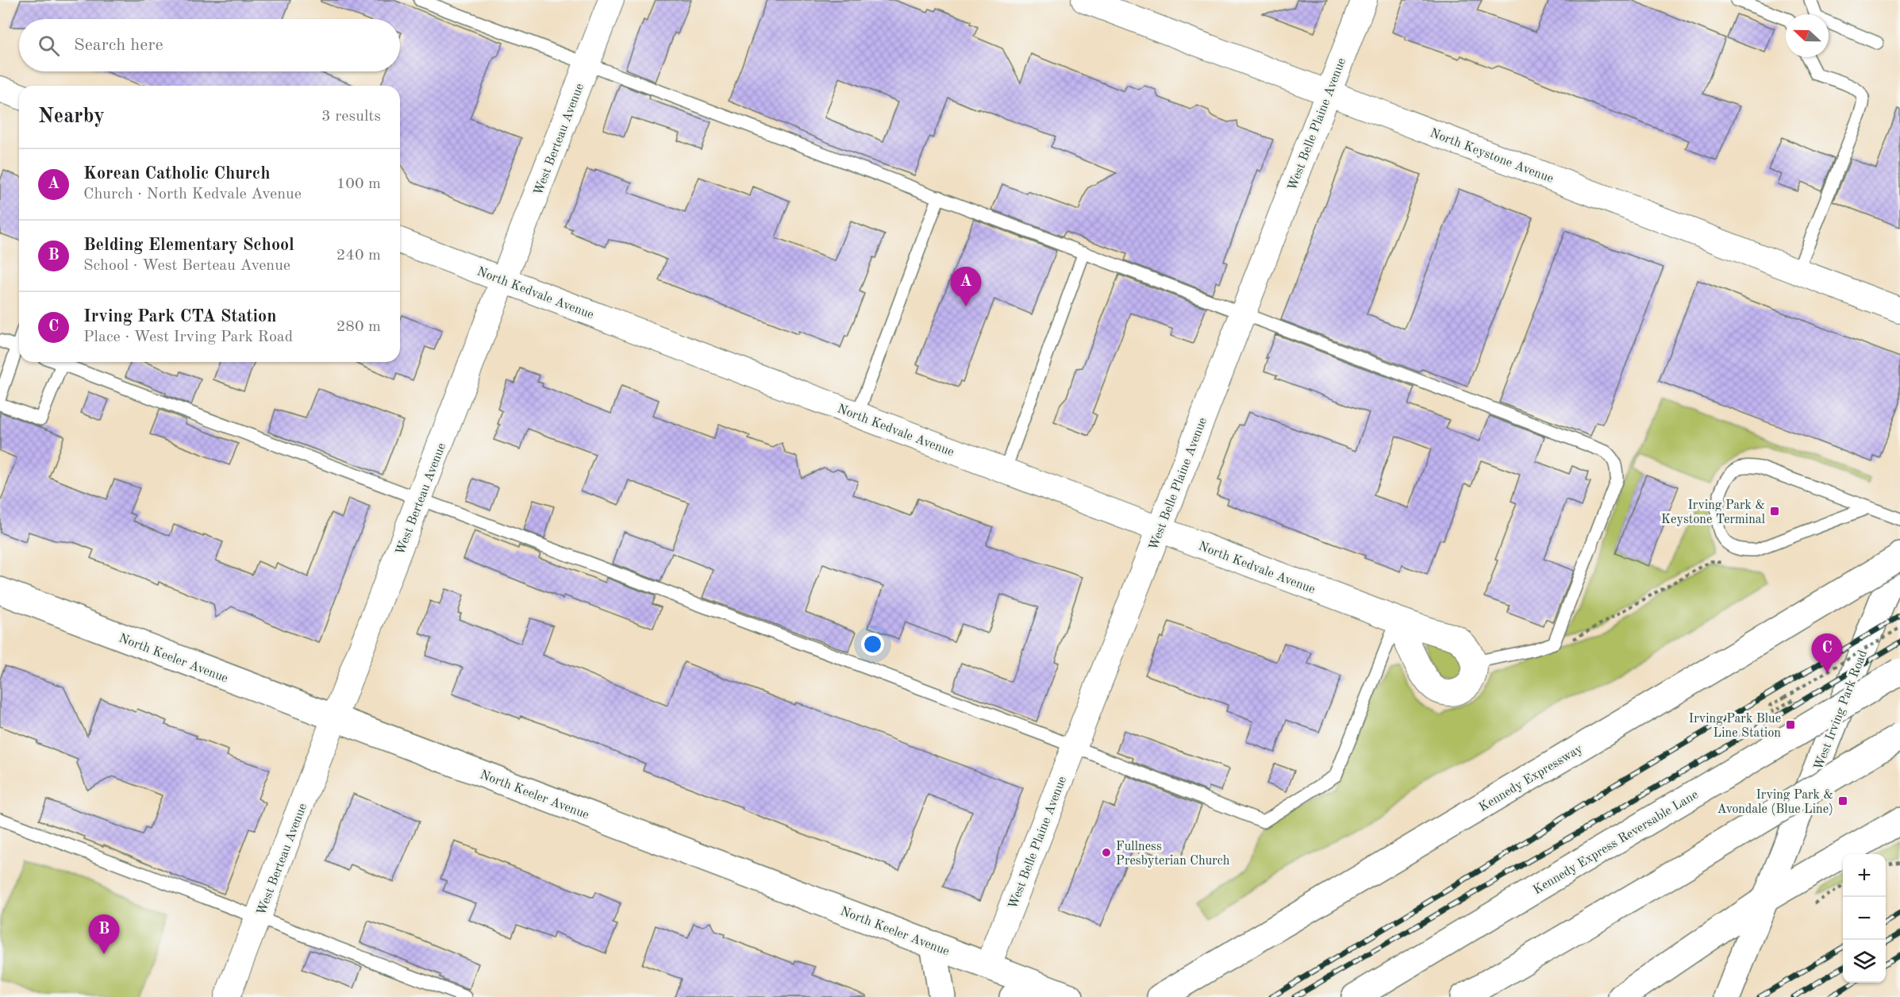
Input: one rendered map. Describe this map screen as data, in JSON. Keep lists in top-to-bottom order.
{
  "streets": {
    "main road": [
      "North Keeler Avenue",
      "West Irving Park Road",
      "Kennedy Expressway",
      "Kennedy Express Reversable Lane"
    ],
    "street": [
      "West Belle Plaine Avenue",
      "West Berteau Avenue",
      "North Keystone Avenue",
      "North Kedvale Avenue"
    ]
  },
  "crossings": [
    ["West Belle Plaine Avenue", "North Keystone Avenue"],
    ["West Belle Plaine Avenue", "North Kedvale Avenue"],
    ["West Belle Plaine Avenue", "North Keeler Avenue"],
    ["West Berteau Avenue", "North Kedvale Avenue"],
    ["West Berteau Avenue", "North Keeler Avenue"],
    ["West Irving Park Road", "Kennedy Expressway"]
  ],
  "places": {
    "transit": ["Irving Park & Keystone Terminal", "Irving Park Blue Line Station", "Irving Park & Avondale (Blue Line)"],
    "other": ["Fullness Presbyterian Church"]
  },
  "north": "left",
  "page": {
    "search": "Search here",
    "heading": ["Nearby", "3 results"],
    "list": [
      {
        "mark": "A",
        "name": "Korean Catholic Church",
        "note": "Church · North Kedvale Avenue",
        "value": "100 m"
      },
      {
        "mark": "B",
        "name": "Belding Elementary School",
        "note": "School · West Berteau Avenue",
        "value": "240 m"
      },
      {
        "mark": "C",
        "name": "Irving Park CTA Station",
        "note": "Place · West Irving Park Road",
        "value": "280 m"
      }
    ],
    "pins": ["A", "C", "B"],
    "map_buttons": ["+", "−"]
  }
}
